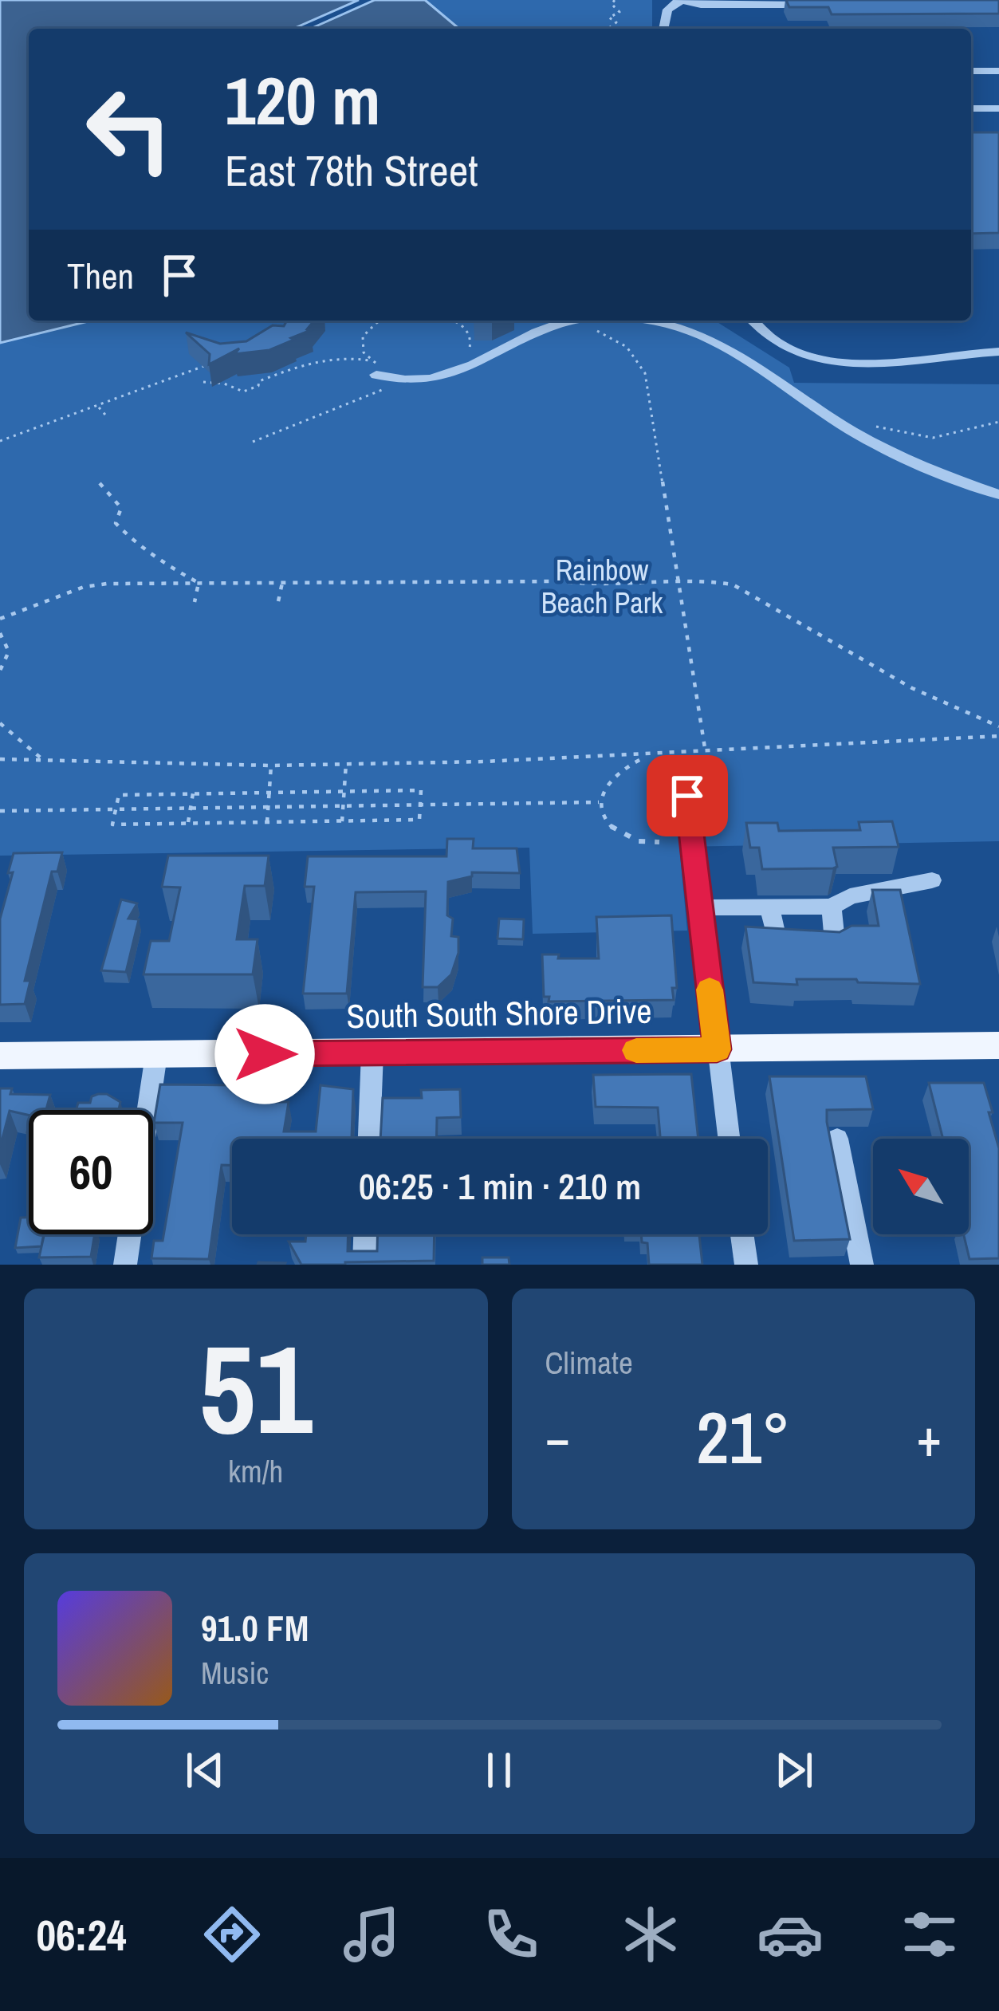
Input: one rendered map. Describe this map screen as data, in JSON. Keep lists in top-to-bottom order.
{
  "streets": {
    "main road": ["South South Shore Drive"]
  },
  "parks": ["Rainbow Beach Park"],
  "north": "top left",
  "page": {
    "turn": ["120 m", "East 78th Street"],
    "then": "Then",
    "limit": "60",
    "trip": "06:25 · 1 min · 210 m",
    "tile": [
      ["51", "km/h"],
      "Climate"
    ],
    "heat": ["−", "21°", "+"],
    "song": ["91.0 FM", "Music"],
    "tabs": "06:24"
  }
}
